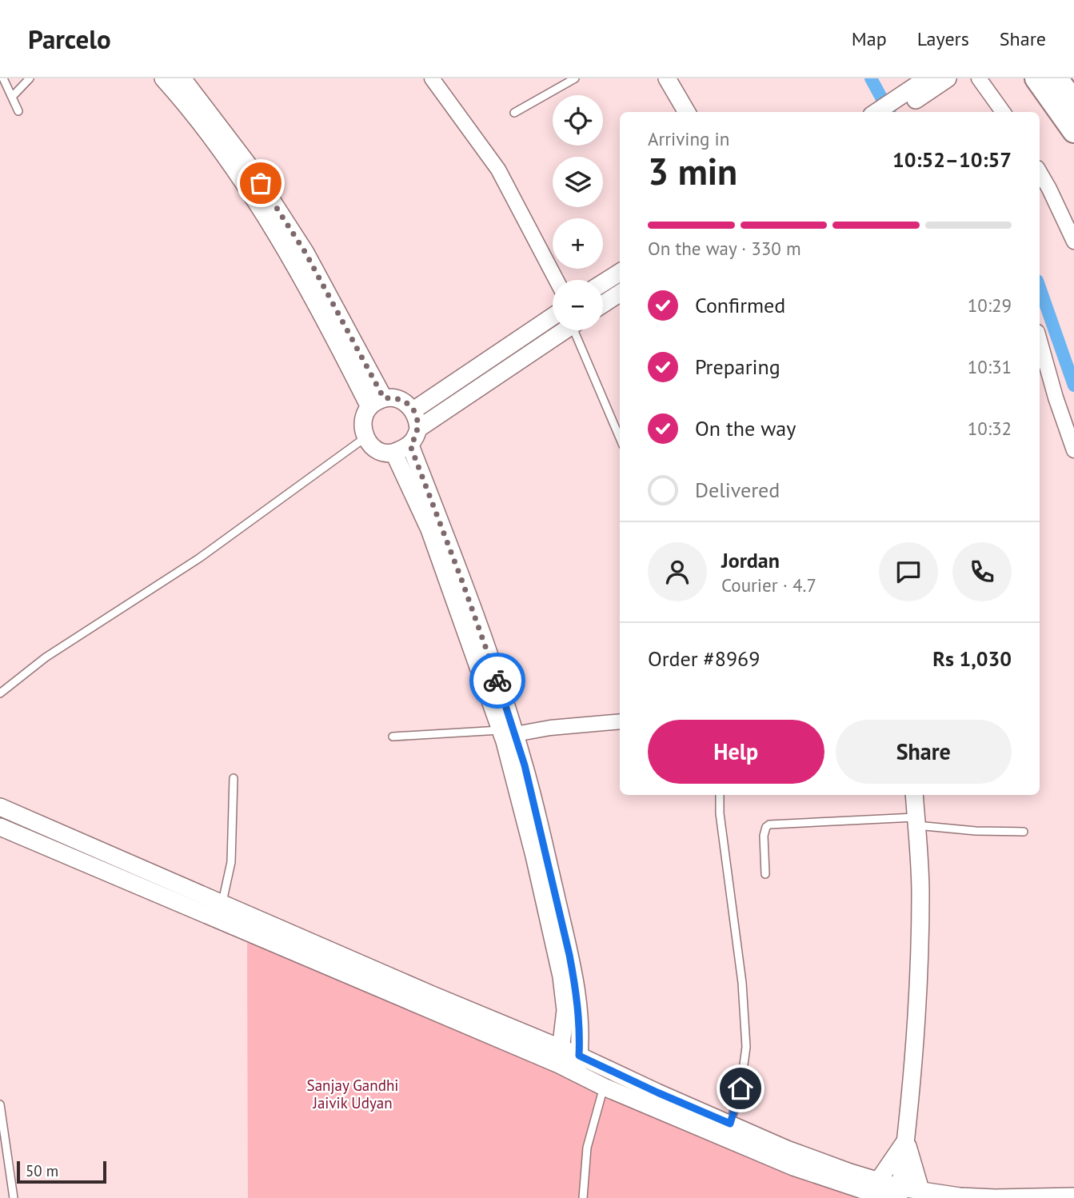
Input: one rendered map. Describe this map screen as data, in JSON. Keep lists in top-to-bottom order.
{
  "parks": ["Sanjay Gandhi Jaivik Udyan"],
  "scale_bar": "50 m",
  "page": {
    "header": "Parcelo",
    "nav": ["Map", "Layers", "Share"],
    "map_buttons": ["+", "−"],
    "heading": ["3 min", "Arriving in", "10:52–10:57"],
    "panel": [
      "Jordan",
      "Courier · 4.7",
      "Order #8969",
      "Rs 1,030"
    ],
    "bar": "On the way · 330 m",
    "list": [
      ["Confirmed", "10:29"],
      ["Preparing", "10:31"],
      ["On the way", "10:32"],
      "Delivered"
    ],
    "buttons": ["Help", "Share"],
    "scale": "50 m"
  }
}
